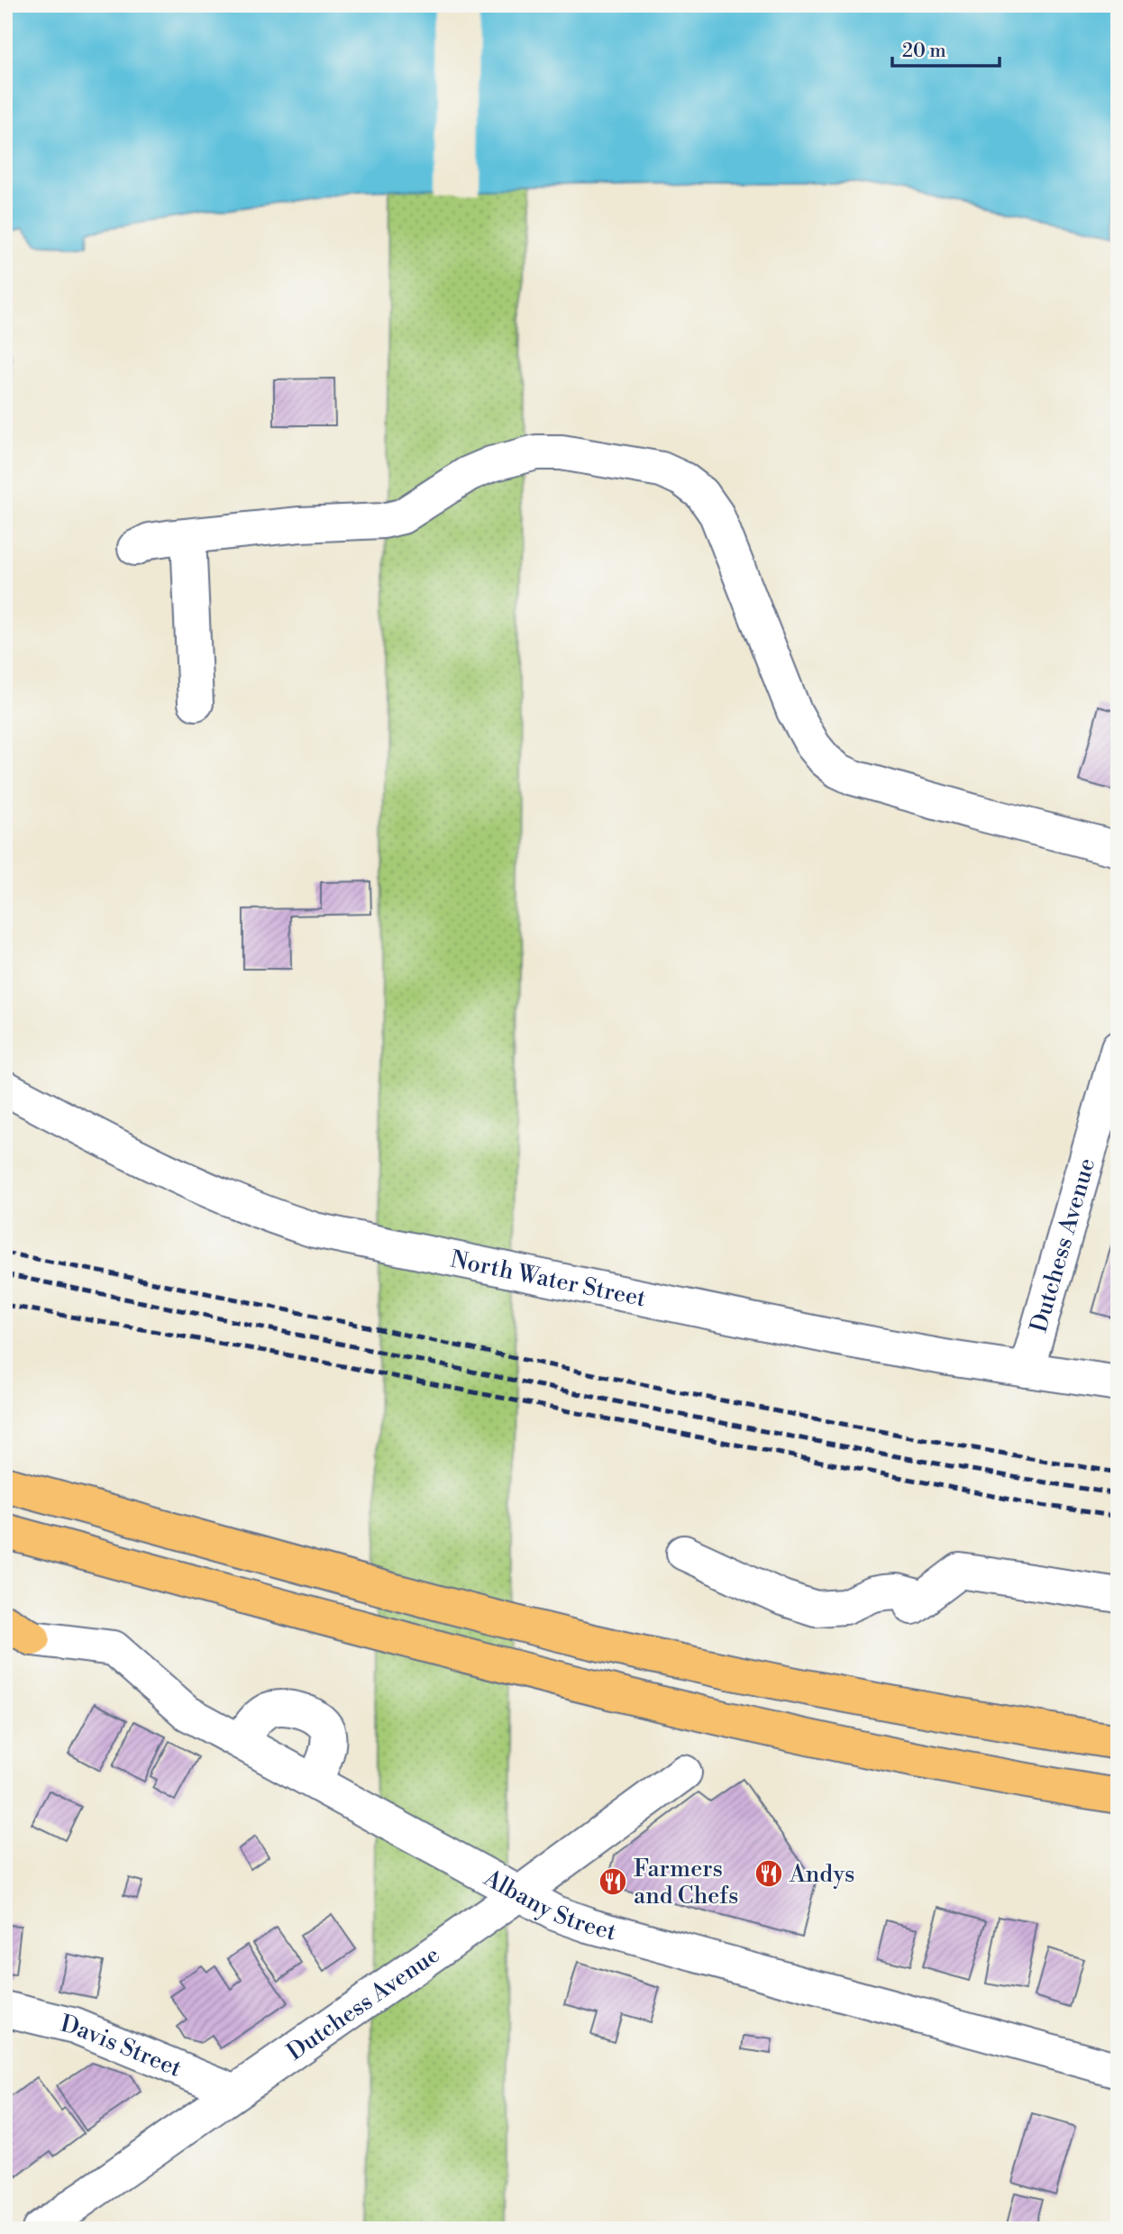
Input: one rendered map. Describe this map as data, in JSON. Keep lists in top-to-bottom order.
{
  "streets": {
    "street": [
      "Dutchess Avenue",
      "North Water Street",
      "Albany Street",
      "Davis Street"
    ]
  },
  "crossings": [
    ["Dutchess Avenue", "North Water Street"],
    ["Dutchess Avenue", "Albany Street"],
    ["Dutchess Avenue", "Davis Street"]
  ],
  "places": {
    "restaurant": ["Andys", "Farmers and Chefs"]
  },
  "scale_bar": "20 m"
}
